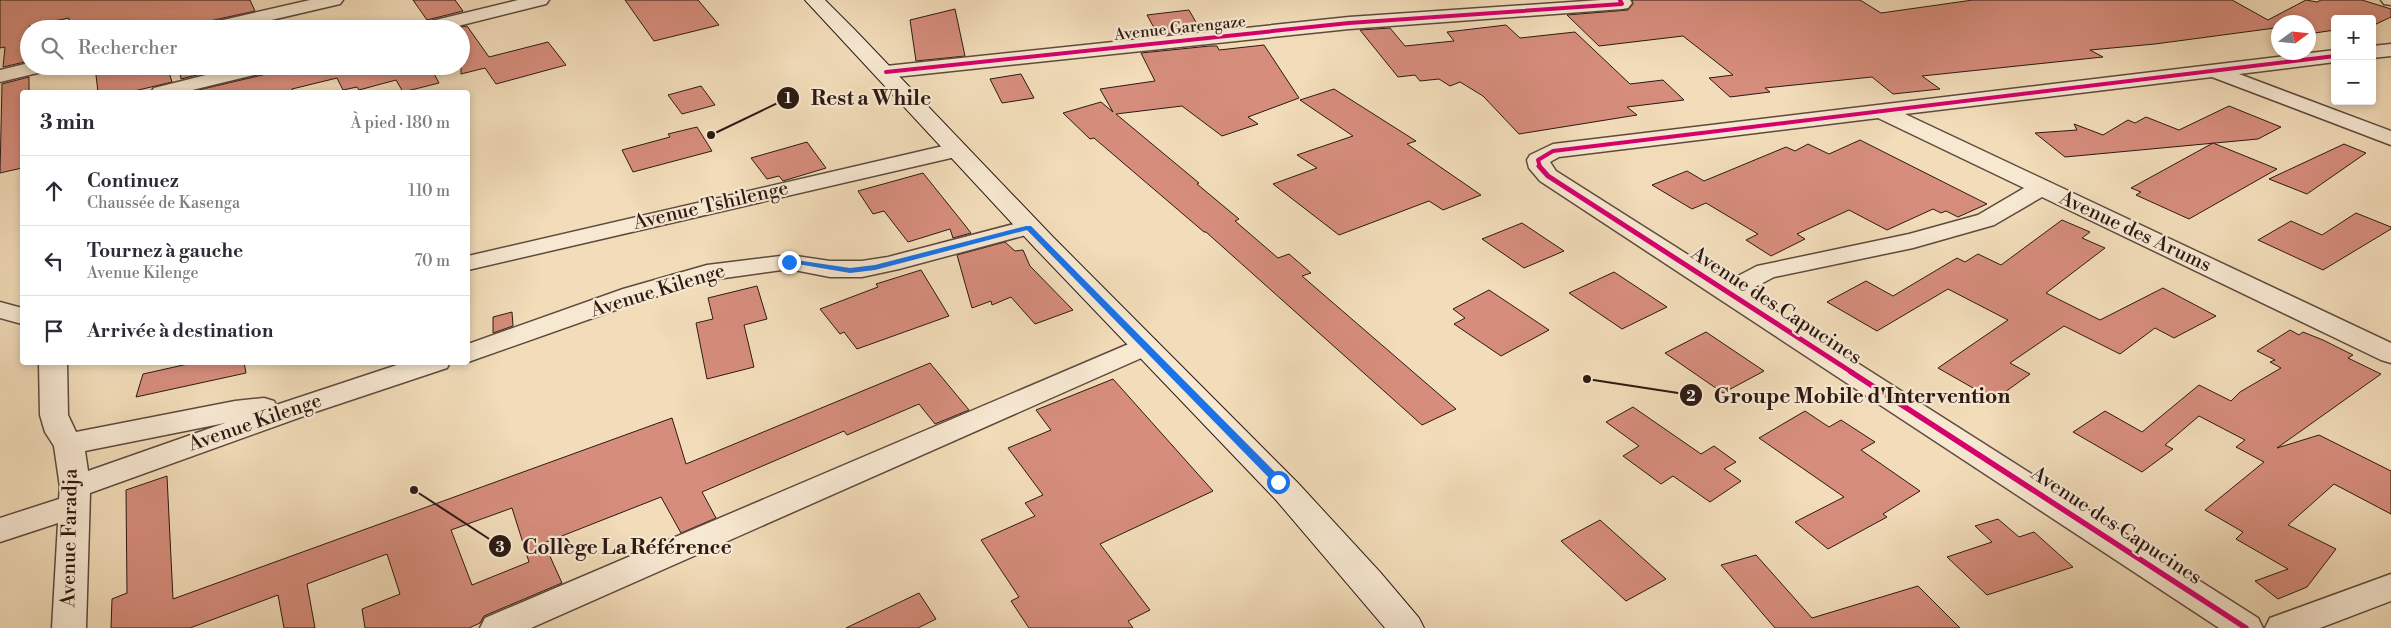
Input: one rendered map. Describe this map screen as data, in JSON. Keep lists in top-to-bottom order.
{
  "streets": {
    "street": [
      "Avenue Garengaze",
      "Avenue Tshilenge",
      "Avenue des Arums",
      "Avenue Kilenge",
      "Avenue des Capucines",
      "Avenue Faradja"
    ]
  },
  "crossings": [
    ["Avenue des Arums", "Avenue des Capucines"],
    ["Avenue Kilenge", "Avenue Faradja"]
  ],
  "places": ["Rest a While", "Groupe Mobile d'Intervention", "Collège La Référence"],
  "north": "right",
  "page": {
    "map_buttons": ["+", "−"],
    "search": "Rechercher",
    "heading": ["3 min", "À pied · 180 m"],
    "list": [
      ["Continuez", "Chaussée de Kasenga", "110 m"],
      ["Tournez à gauche", "Avenue Kilenge", "70 m"],
      "Arrivée à destination"
    ]
  }
}
